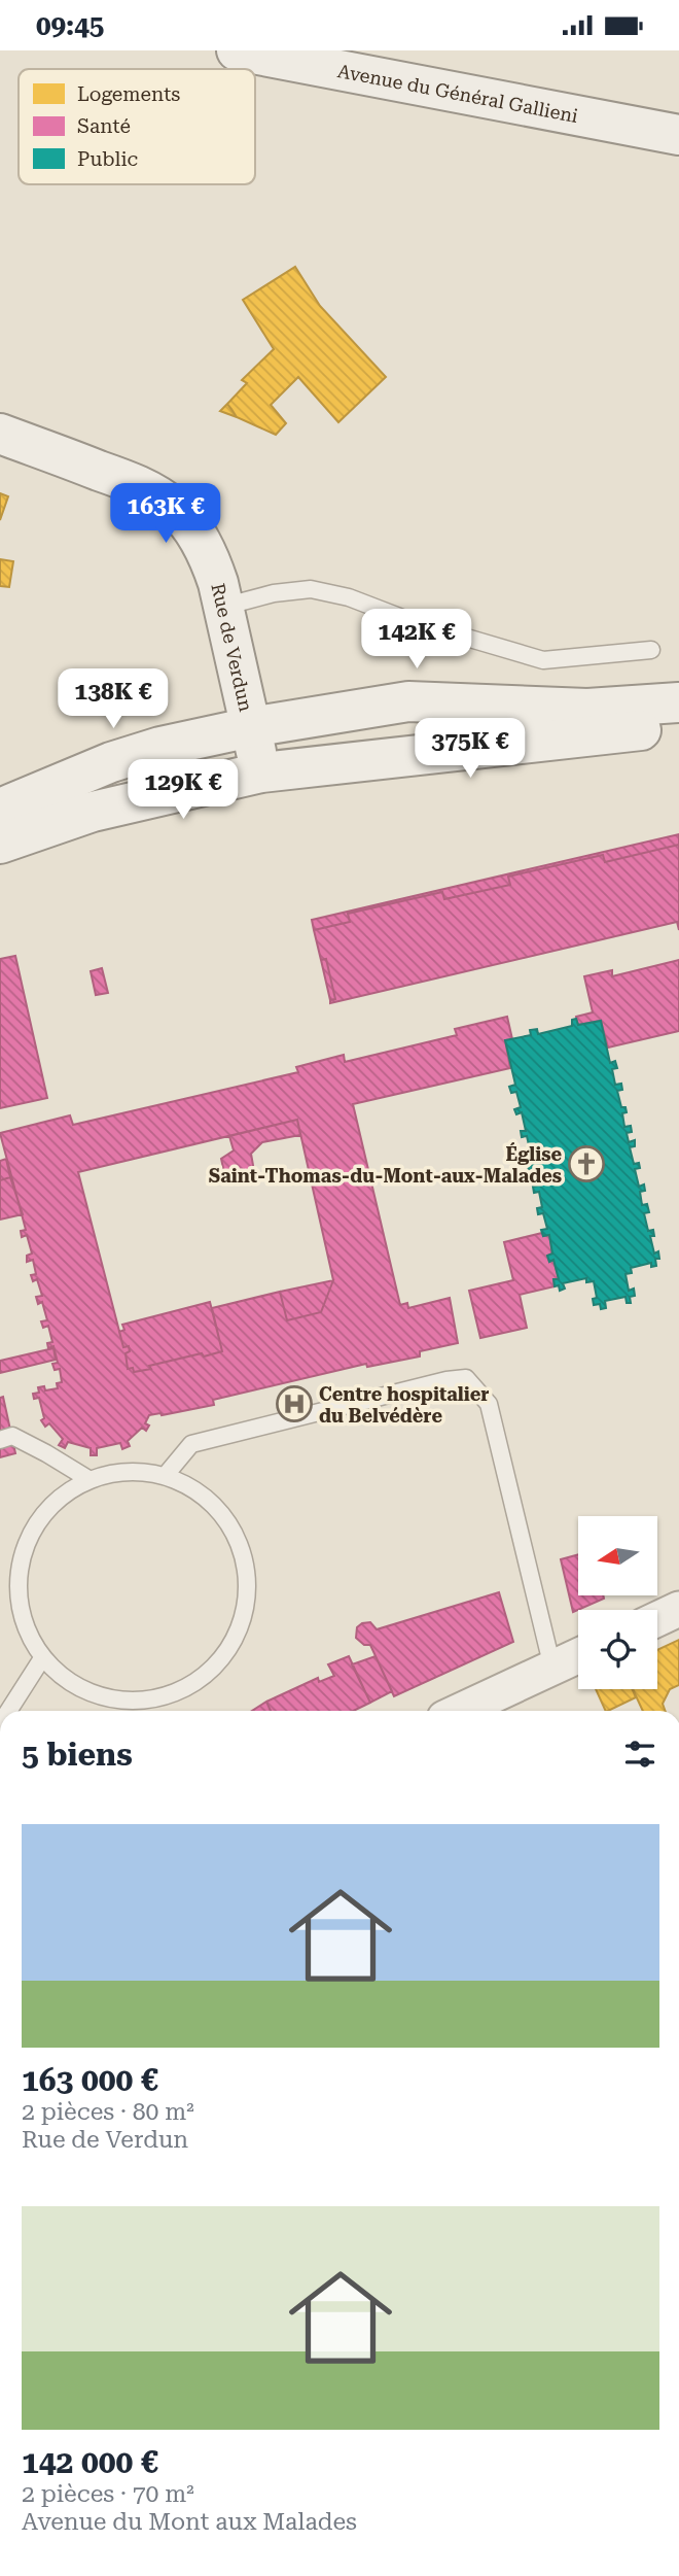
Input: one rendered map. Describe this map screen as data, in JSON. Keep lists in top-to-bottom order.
{
  "streets": {
    "street": ["Avenue du Général Gallieni", "Rue de Verdun"]
  },
  "places": {
    "church": ["Église Saint-Thomas-du-Mont-aux-Malades"],
    "hospital": ["Centre hospitalier du Belvédère"]
  },
  "legend": ["Logements", "Santé", "Public"],
  "north": "left",
  "page": {
    "status": "09:45",
    "price": [
      "163K €",
      "142K €",
      "138K €",
      "375K €",
      "129K €"
    ],
    "heading": "5 biens",
    "list": [
      {
        "name": "163 000 €",
        "note": "2 pièces · 80 m² · Rue de Verdun"
      },
      {
        "name": "142 000 €",
        "note": "2 pièces · 70 m² · Avenue du Mont aux Malades"
      }
    ]
  }
}
